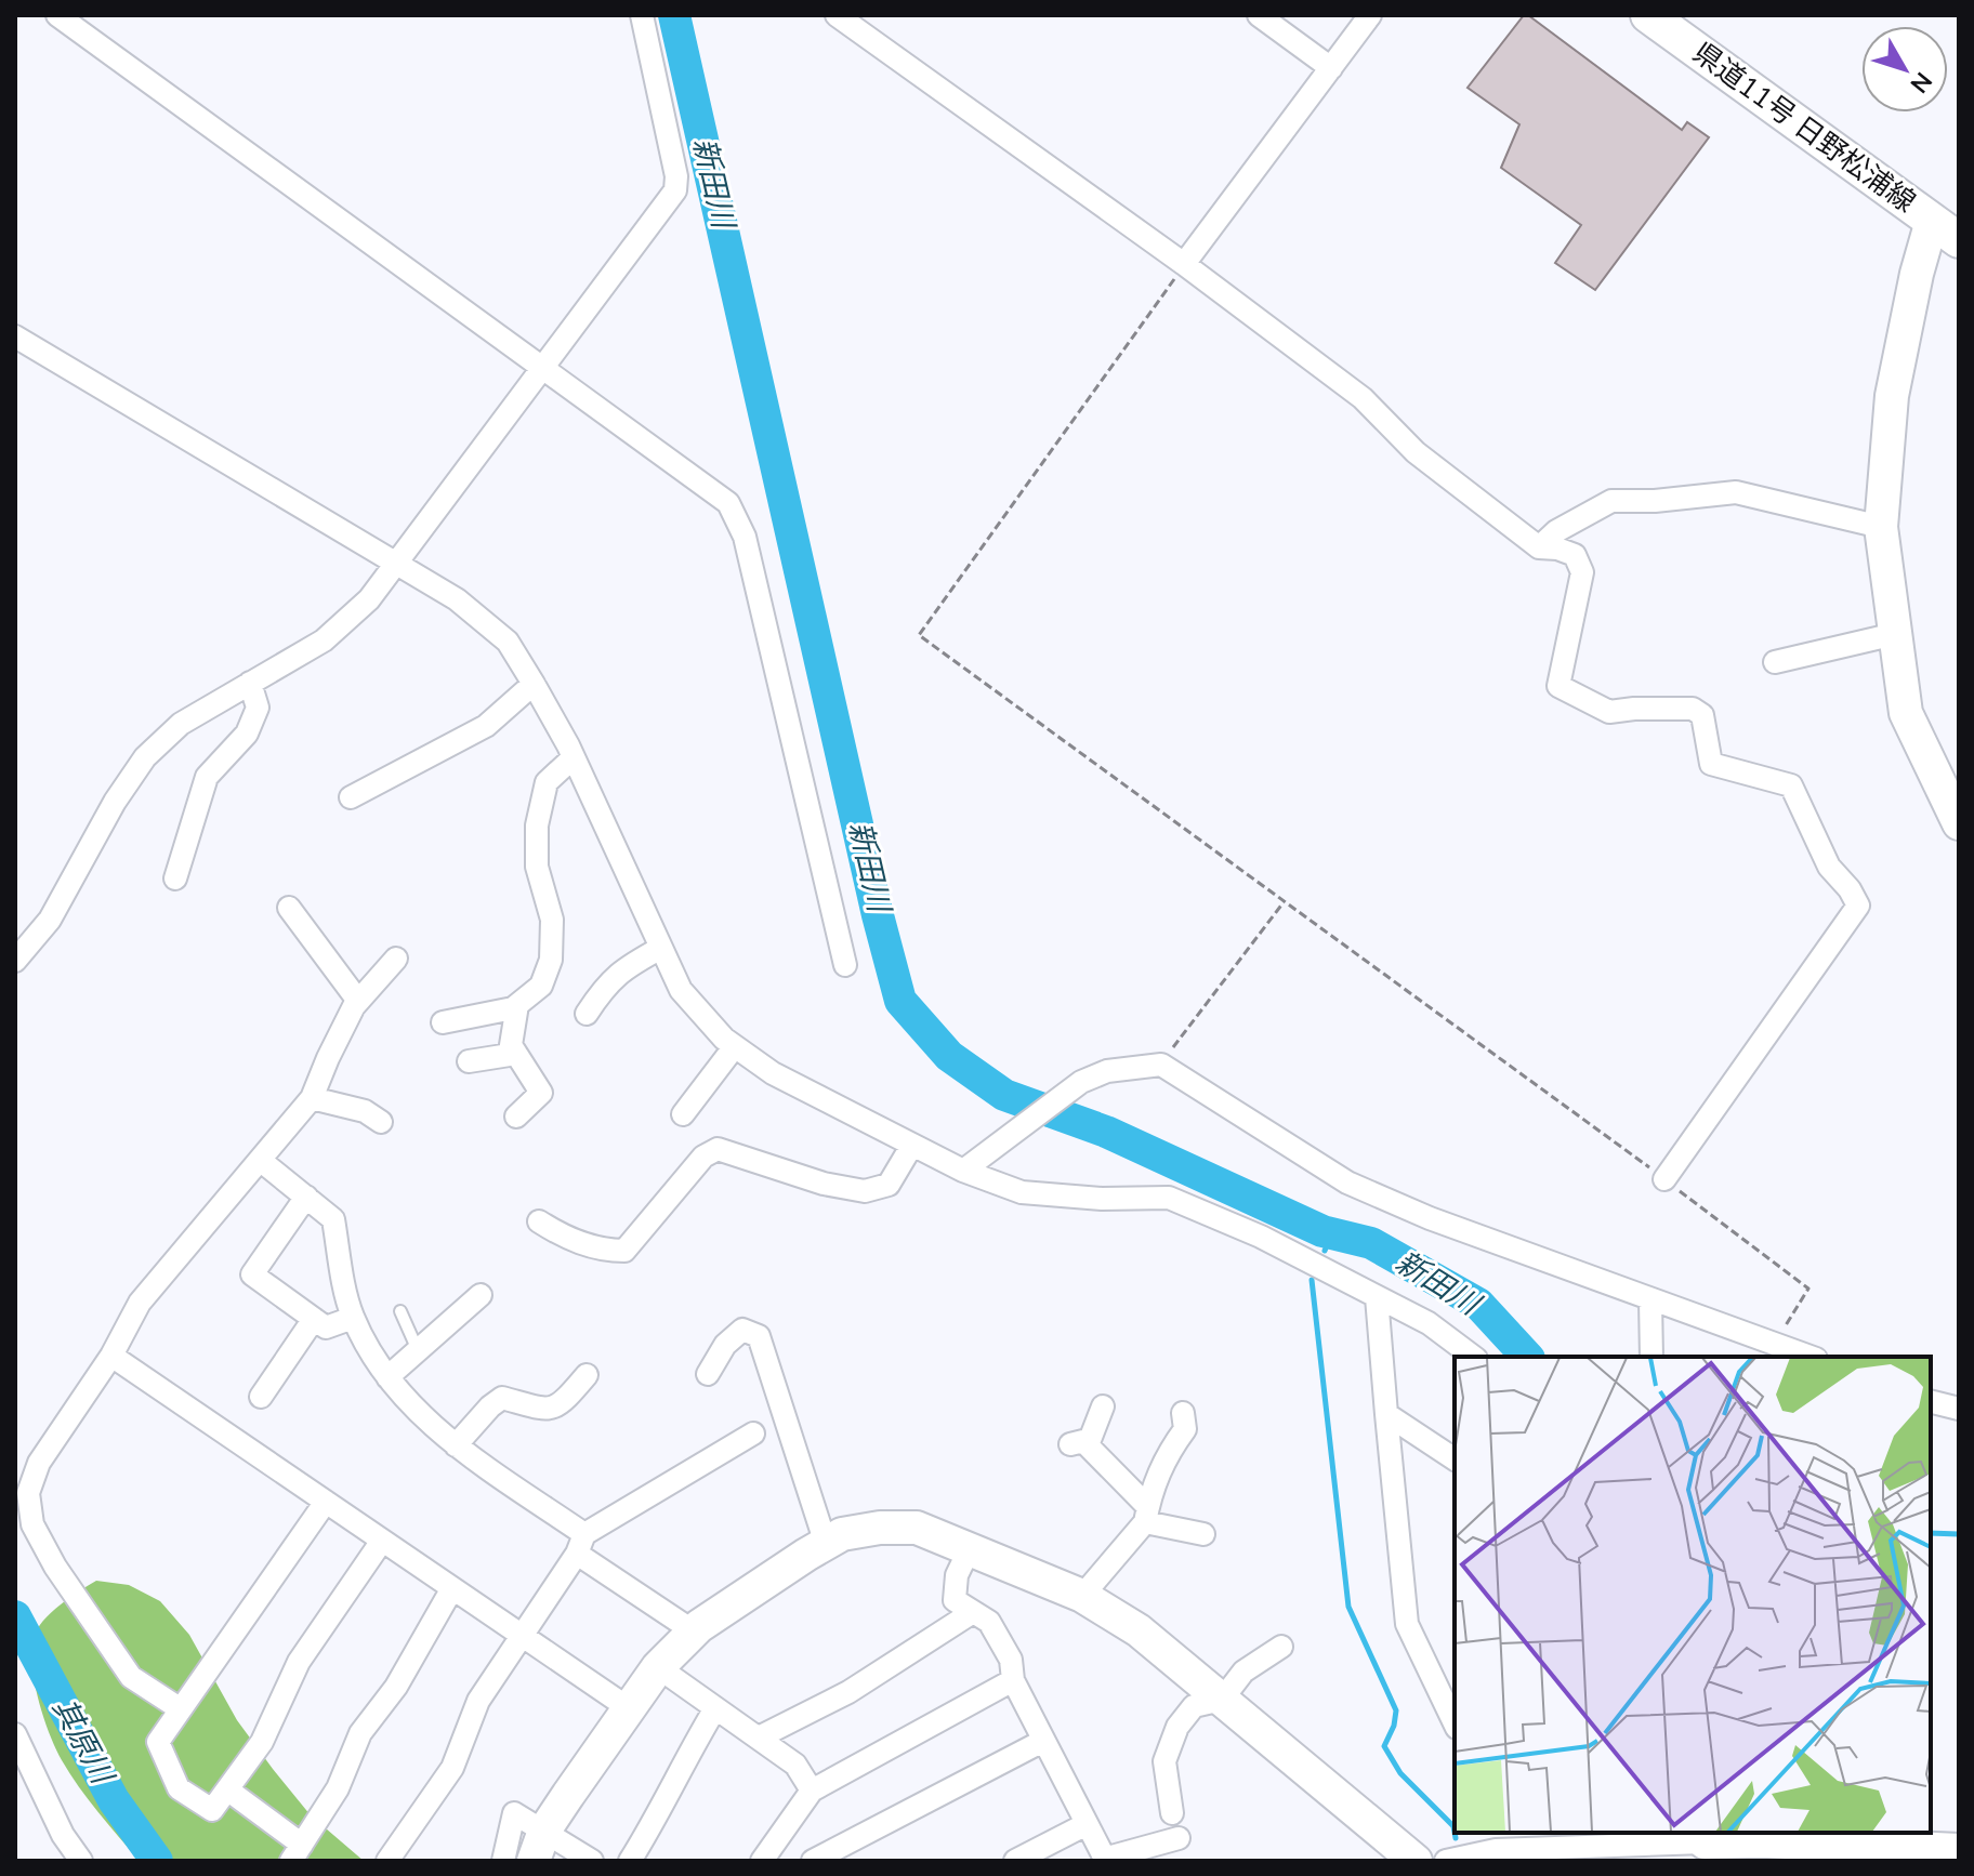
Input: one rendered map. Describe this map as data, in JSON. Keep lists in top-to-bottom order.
{
  "streets": {
    "main road": ["県道11号 日野松浦線"]
  },
  "water": ["新田川", "其原川"],
  "north": "bottom right"
}
